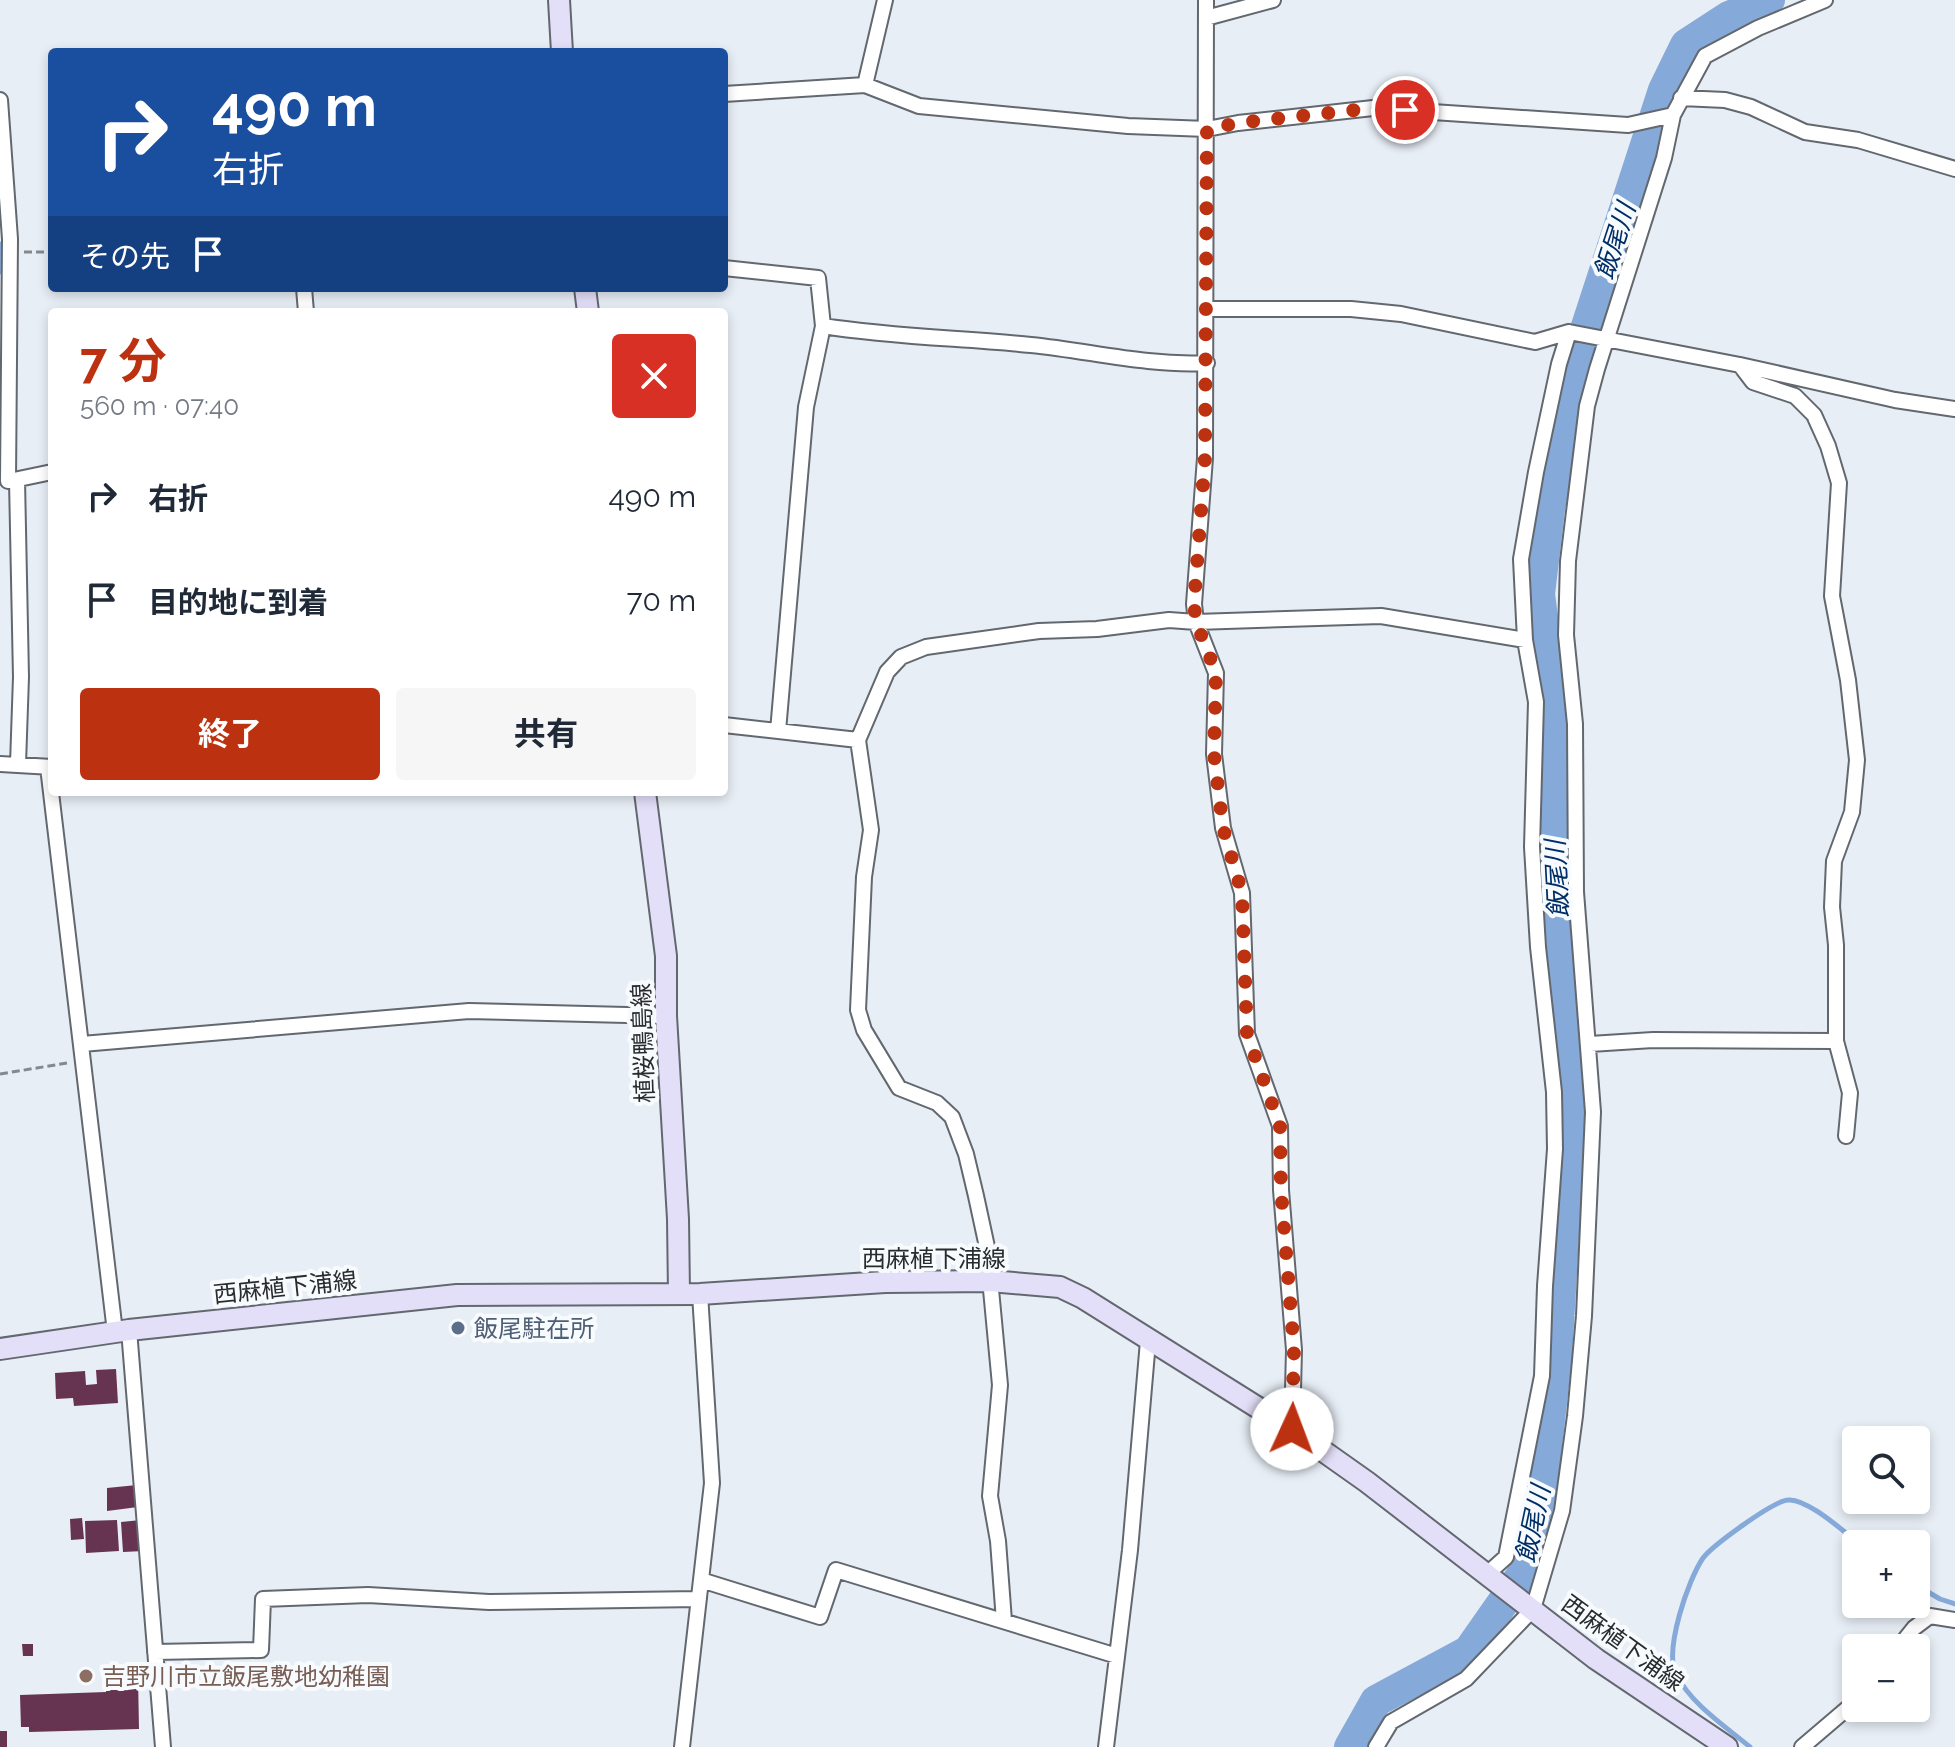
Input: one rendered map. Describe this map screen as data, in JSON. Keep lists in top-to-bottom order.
{
  "streets": {
    "main road": ["植桜鴨島線", "西麻植下浦線"]
  },
  "crossings": [
    ["植桜鴨島線", "西麻植下浦線"]
  ],
  "water": ["飯尾川"],
  "places": ["飯尾駐在所", "吉野川市立飯尾敷地幼稚園"],
  "page": {
    "turn": ["490 m", "右折"],
    "then": "その先",
    "heading": ["7 分", "560 m · 07:40"],
    "list": [
      {
        "name": "右折",
        "value": "490 m"
      },
      {
        "name": "目的地に到着",
        "value": "70 m"
      }
    ],
    "buttons": ["終了", "共有"],
    "map_buttons": ["+", "−"]
  }
}
